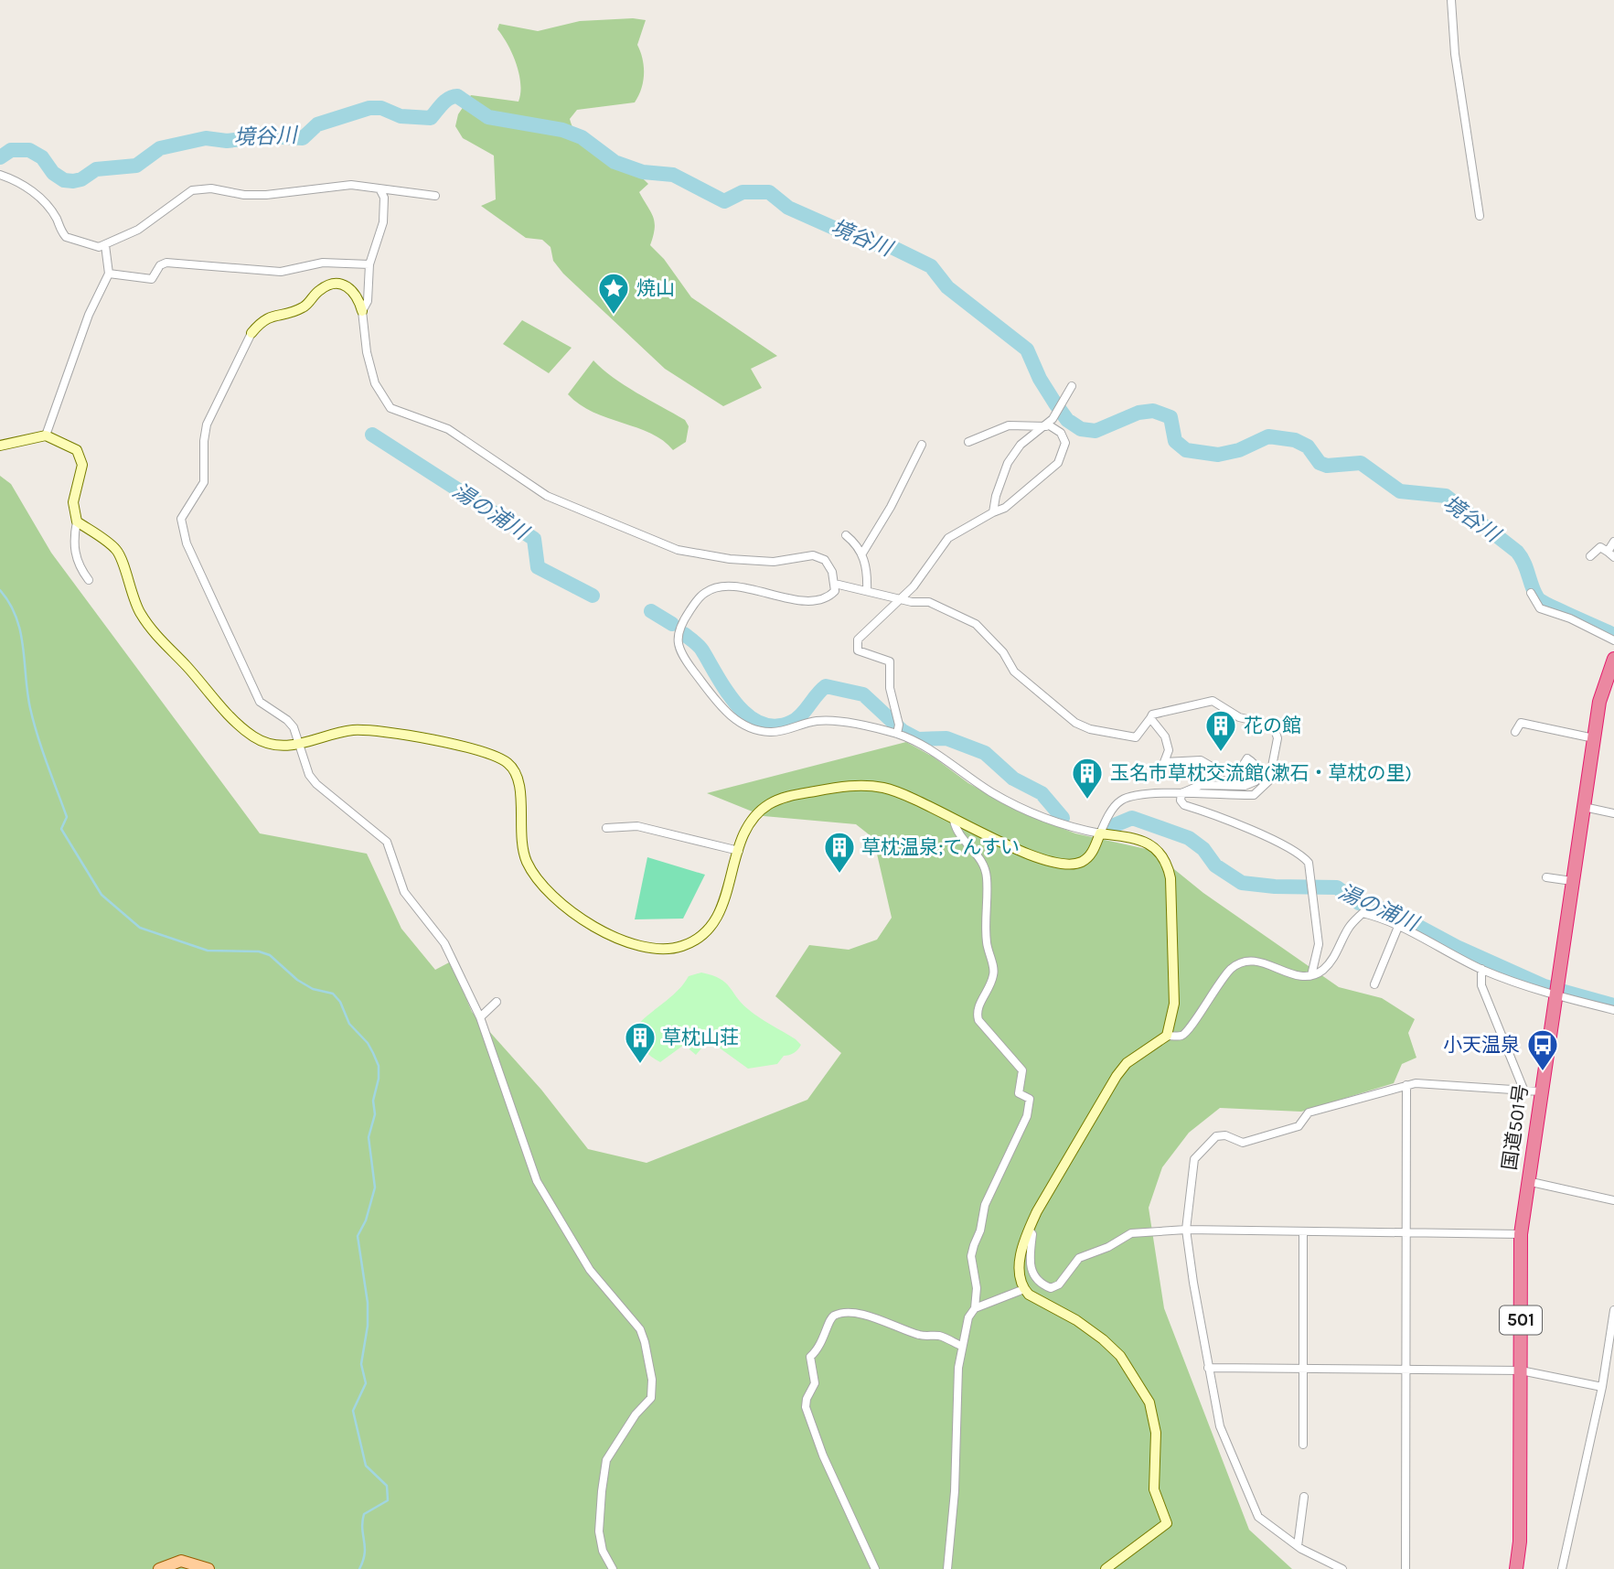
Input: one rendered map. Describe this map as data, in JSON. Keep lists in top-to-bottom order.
{
  "streets": {
    "highway": ["国道501号", "501"]
  },
  "water": ["境谷川", "湯の浦川"],
  "places": {
    "place": ["焼山"],
    "building": [
      "花の館",
      "玉名市草枕交流館(漱石・草枕の里)",
      "草枕温泉;てんすい",
      "草枕山荘"
    ],
    "bus stop": ["小天温泉"]
  }
}
